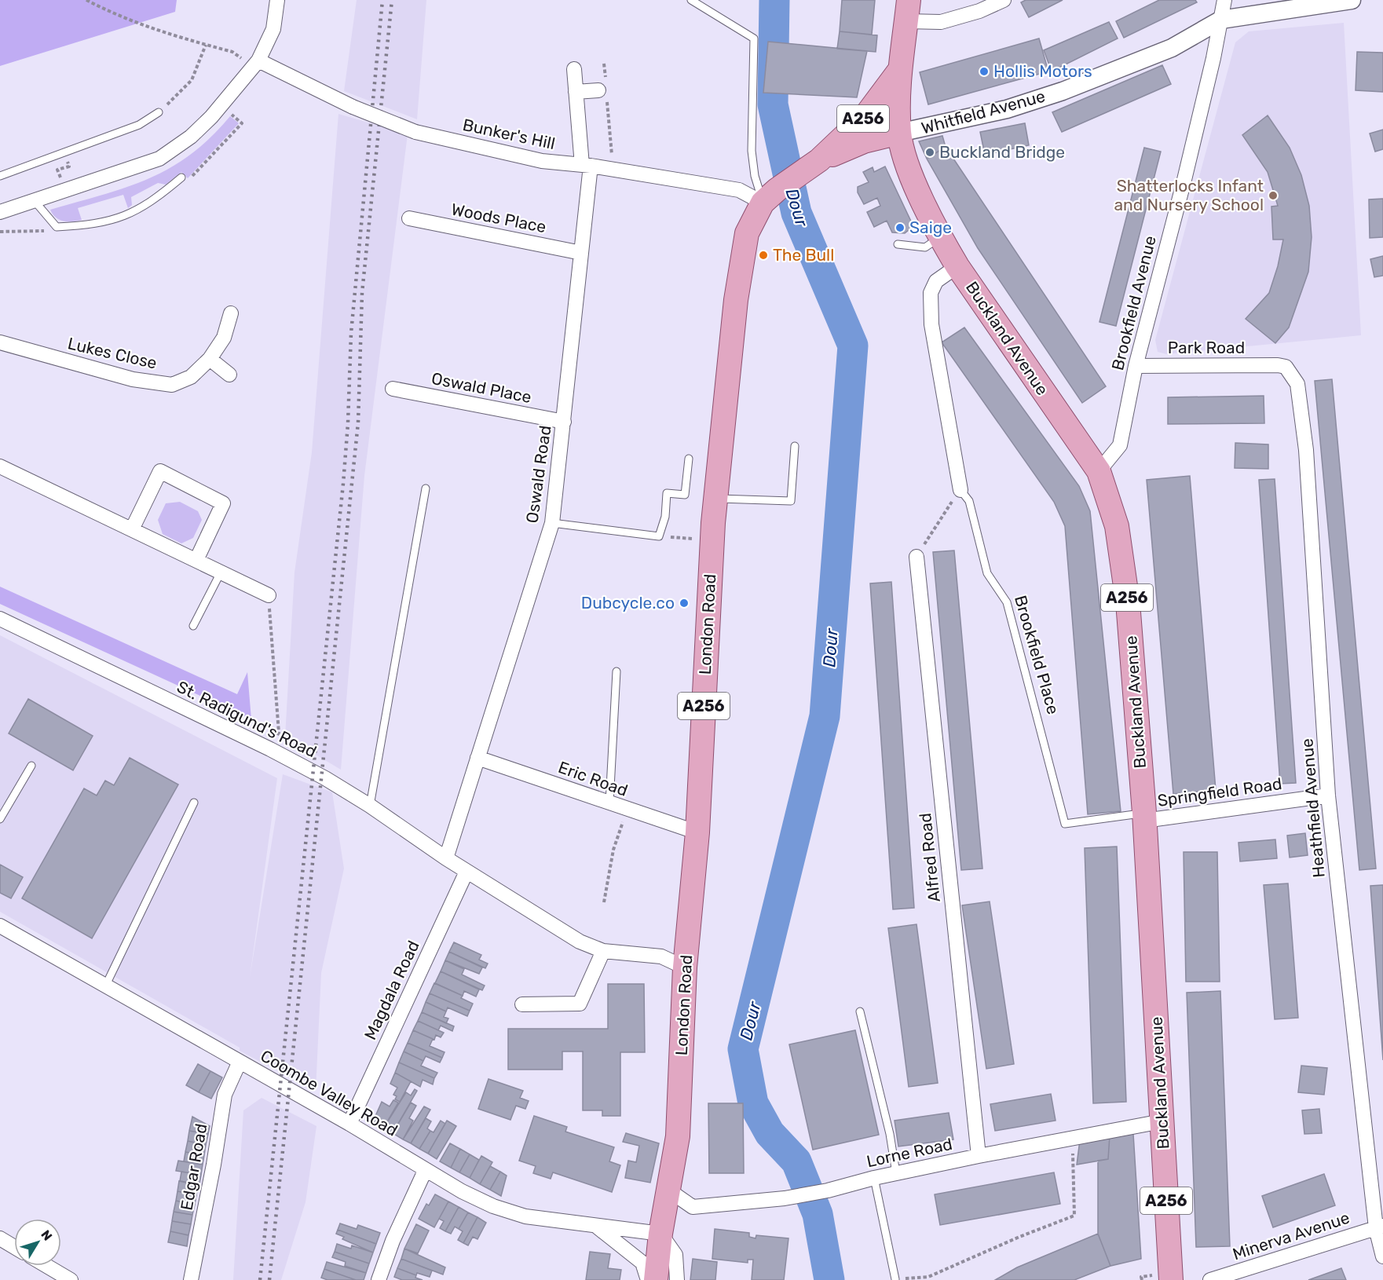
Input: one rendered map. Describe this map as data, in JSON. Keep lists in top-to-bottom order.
{
  "streets": {
    "main road": ["A256", "Buckland Avenue", "London Road"],
    "street": [
      "Whitfield Avenue",
      "Bunker's Hill",
      "Woods Place",
      "Brookfield Avenue",
      "Park Road",
      "Lukes Close",
      "Oswald Place",
      "Oswald Road",
      "Brookfield Place",
      "St. Radigund's Road",
      "Eric Road",
      "Springfield Road",
      "Heathfield Avenue",
      "Alfred Road",
      "Magdala Road",
      "Coombe Valley Road",
      "Lorne Road",
      "Edgar Road",
      "Minerva Avenue"
    ]
  },
  "crossings": [
    ["Whitfield Avenue", "Brookfield Avenue"],
    ["Whitfield Avenue", "Buckland Avenue"],
    ["Whitfield Avenue", "London Road"],
    ["A256", "Buckland Avenue"],
    ["A256", "London Road"],
    ["Bunker's Hill", "Oswald Road"],
    ["Bunker's Hill", "London Road"],
    ["Woods Place", "Oswald Road"],
    ["Brookfield Avenue", "Buckland Avenue"],
    ["Brookfield Avenue", "Park Road"],
    ["Buckland Avenue", "London Road"],
    ["Buckland Avenue", "Brookfield Place"],
    ["Buckland Avenue", "Springfield Road"],
    ["Buckland Avenue", "Lorne Road"],
    ["Park Road", "Heathfield Avenue"],
    ["Oswald Place", "Oswald Road"],
    ["Oswald Road", "St. Radigund's Road"],
    ["Oswald Road", "Eric Road"],
    ["London Road", "St. Radigund's Road"],
    ["London Road", "Eric Road"],
    ["London Road", "Coombe Valley Road"],
    ["London Road", "Lorne Road"],
    ["Brookfield Place", "Springfield Road"],
    ["St. Radigund's Road", "Magdala Road"],
    ["Springfield Road", "Heathfield Avenue"],
    ["Heathfield Avenue", "Minerva Avenue"],
    ["Alfred Road", "Lorne Road"],
    ["Magdala Road", "Coombe Valley Road"],
    ["Coombe Valley Road", "Edgar Road"]
  ],
  "water": ["Dour"],
  "places": [
    "Hollis Motors",
    "Buckland Bridge",
    "Shatterlocks Infant and Nursery School",
    "Saige",
    "The Bull",
    "Dubcycle.co"
  ],
  "north": "top right"
}
